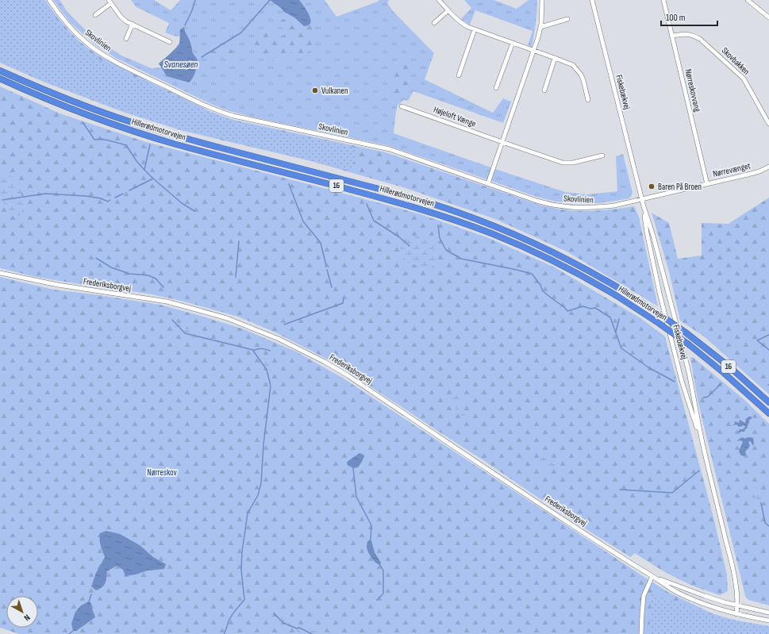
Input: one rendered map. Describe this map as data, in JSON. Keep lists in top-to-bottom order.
{
  "streets": {
    "highway": ["Hillerødmotorvejen", "16"],
    "street": [
      "Skovlinien",
      "Skovbakken",
      "Nørreskovvang",
      "Fiskebækvej",
      "Højeloft Vænge",
      "Nørrevænget",
      "Frederiksborgvej"
    ]
  },
  "crossings": [
    ["Skovlinien", "Fiskebækvej"],
    ["Skovlinien", "Nørrevænget"],
    ["Skovbakken", "Nørreskovvang"],
    ["Nørreskovvang", "Nørrevænget"],
    ["Fiskebækvej", "Nørrevænget"],
    ["Fiskebækvej", "Frederiksborgvej"]
  ],
  "water": ["Svanesøen"],
  "parks": ["Nørreskov"],
  "places": ["Vulkanen", "Baren På Broen"],
  "scale_bar": "100 m",
  "north": "bottom right"
}
